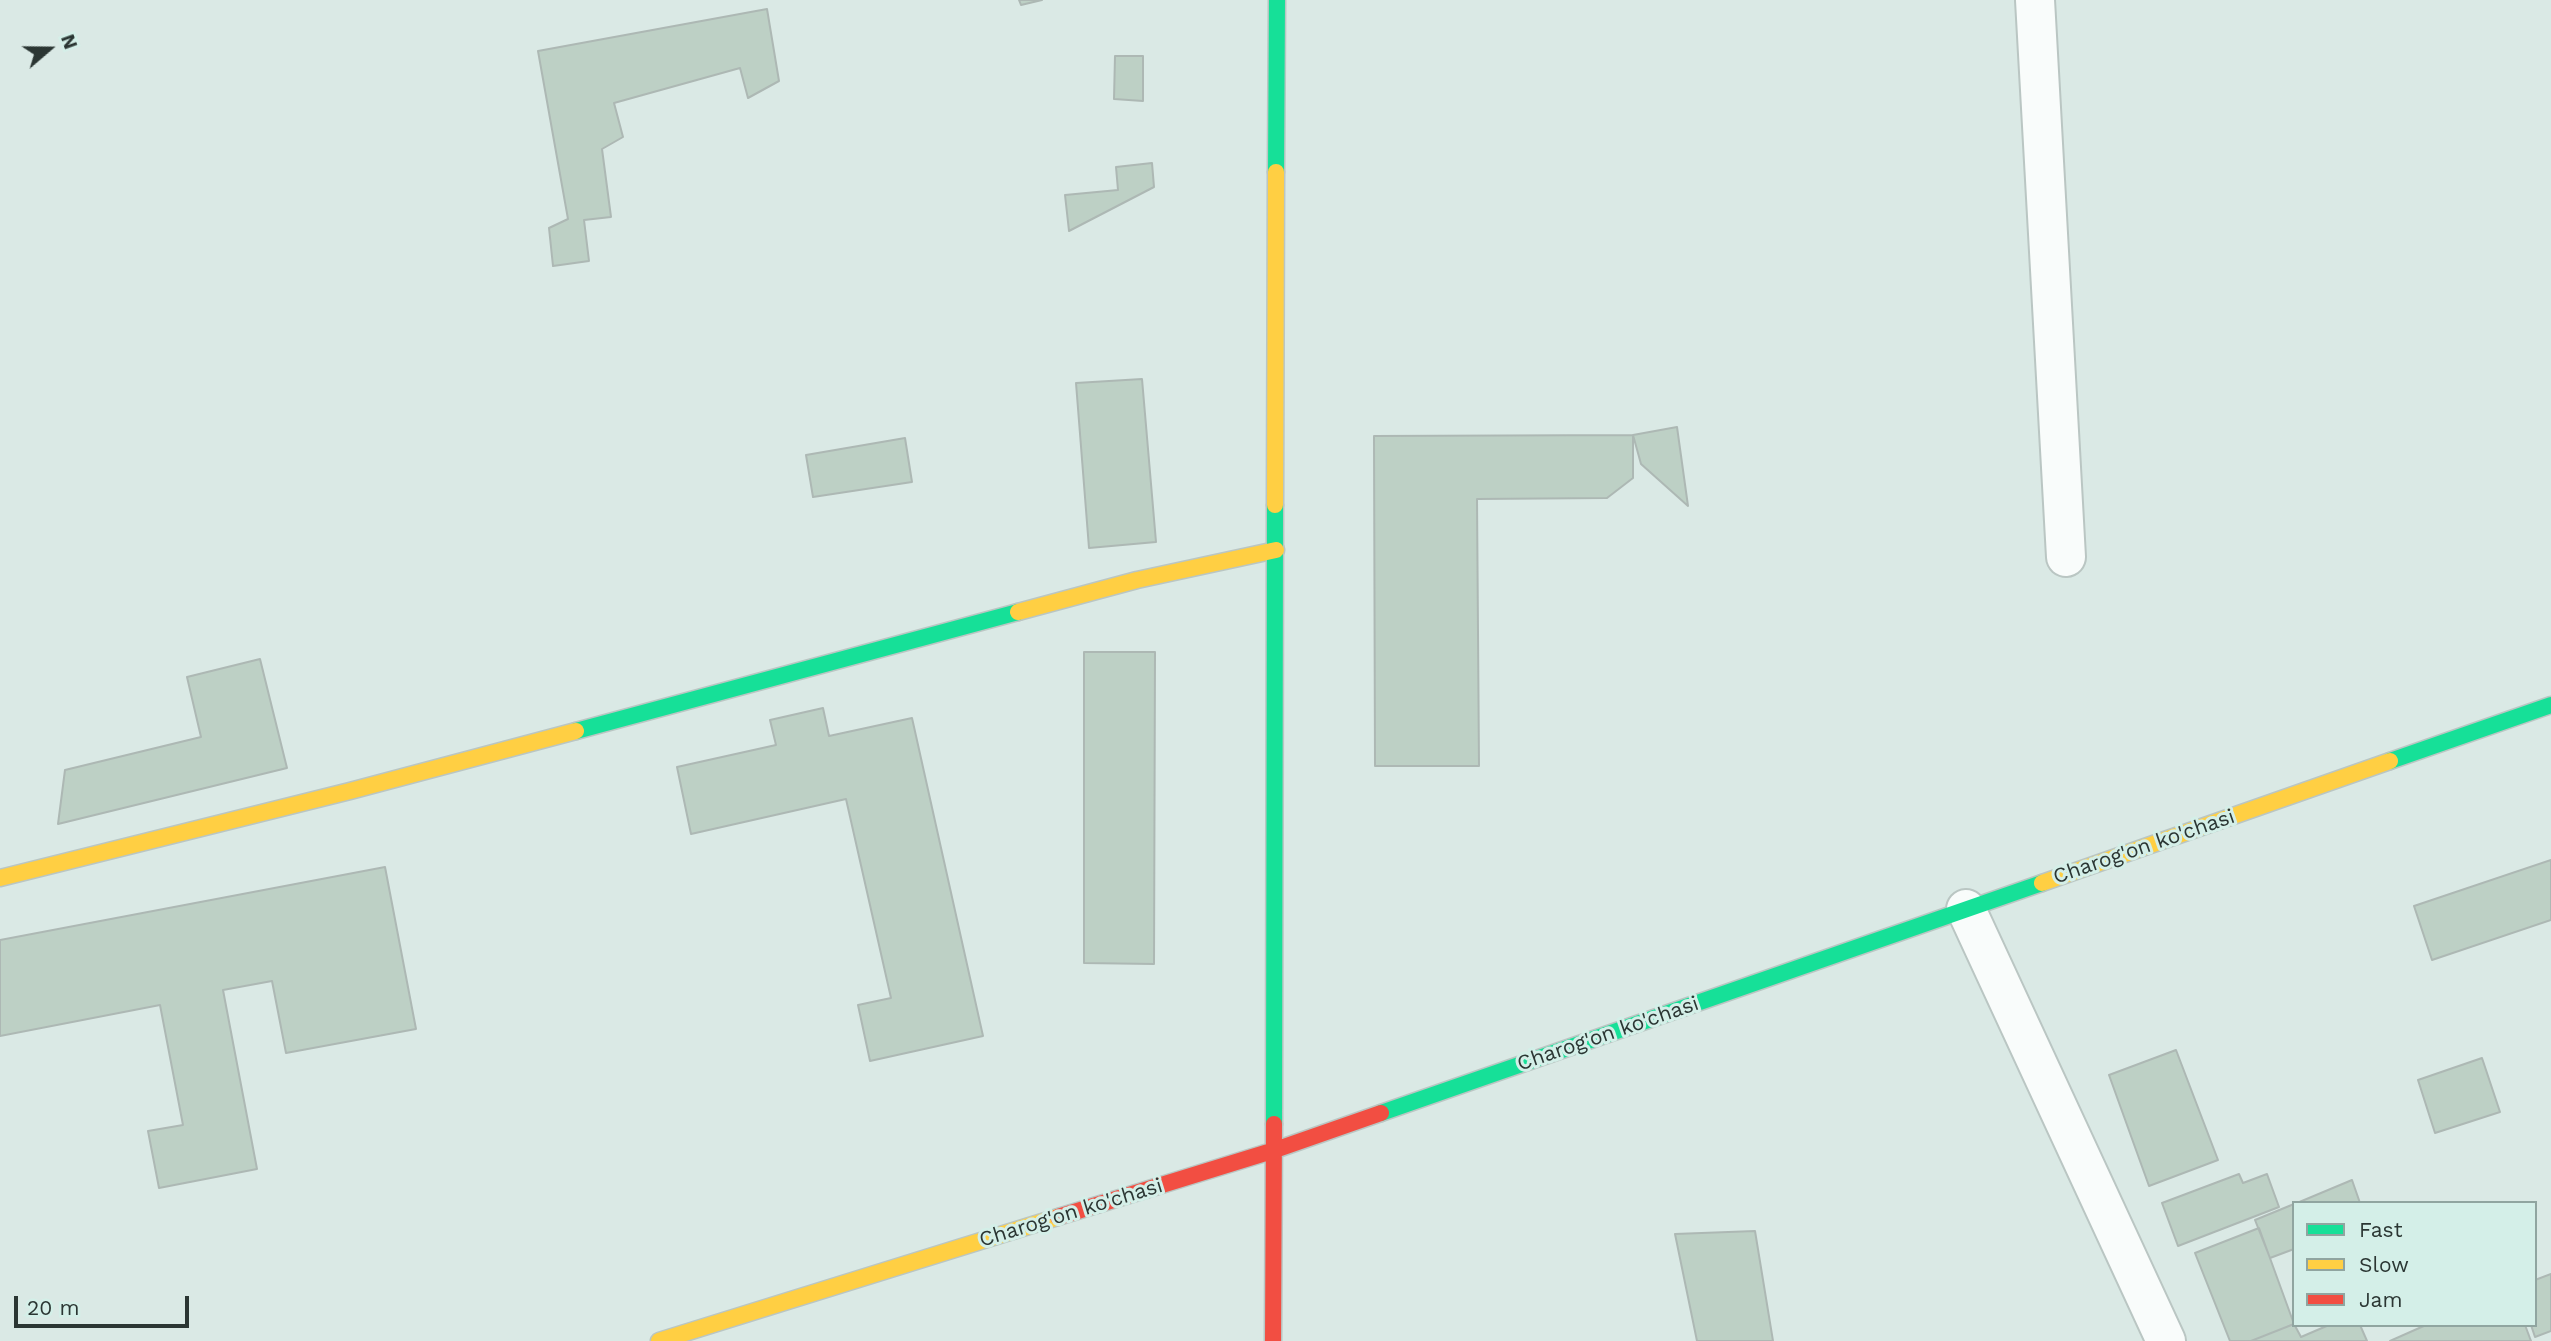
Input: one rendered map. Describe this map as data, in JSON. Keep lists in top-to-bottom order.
{
  "streets": {
    "street": ["Charog'on ko'chasi"]
  },
  "legend": ["Fast", "Slow", "Jam"],
  "scale_bar": "20 m",
  "north": "right"
}
